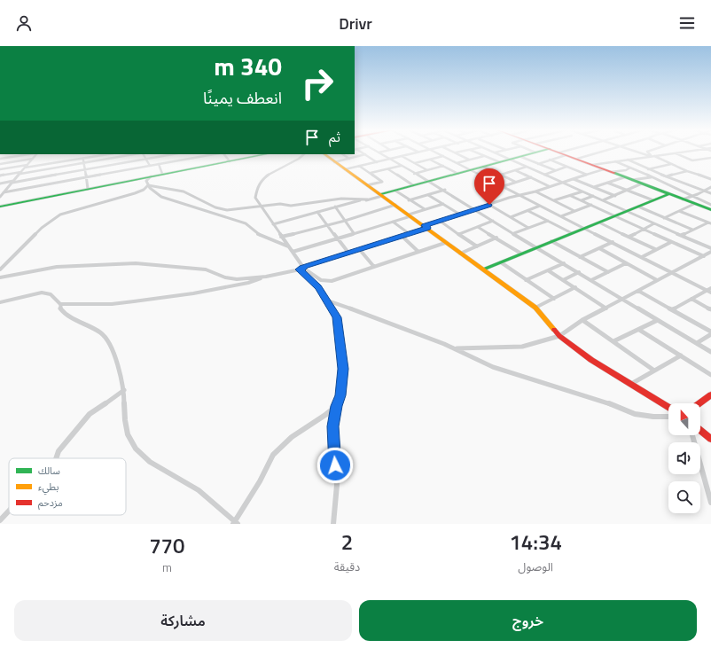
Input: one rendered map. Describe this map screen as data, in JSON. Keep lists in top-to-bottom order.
{
  "legend": ["سالك", "بطيء", "مزدحم"],
  "north": "top",
  "page": {
    "header": "Drivr",
    "turn": ["340 m", "انعطف يمينًا"],
    "then": "ثم",
    "eta": [
      "14:34",
      "الوصول",
      "2",
      "دقيقة",
      "770",
      "m"
    ],
    "buttons": ["خروج", "مشاركة"]
  }
}
